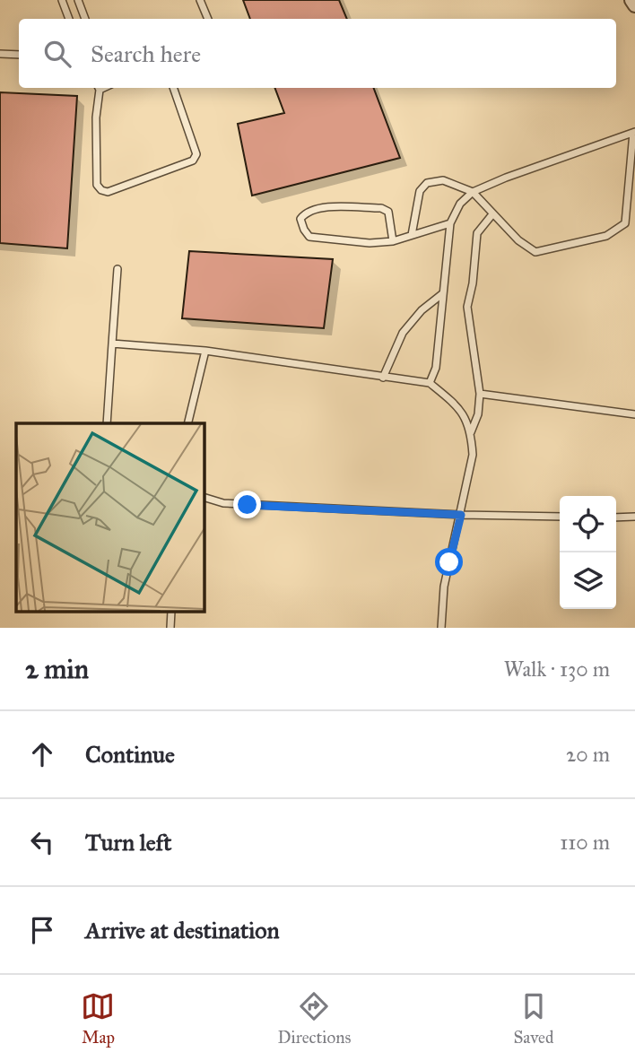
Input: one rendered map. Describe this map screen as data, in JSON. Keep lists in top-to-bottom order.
{
  "page": {
    "search": "Search here",
    "heading": ["2 min", "Walk · 130 m"],
    "list": [
      ["Continue", "20 m"],
      ["Turn left", "110 m"],
      "Arrive at destination"
    ],
    "nav": ["Map", "Directions", "Saved"]
  }
}
